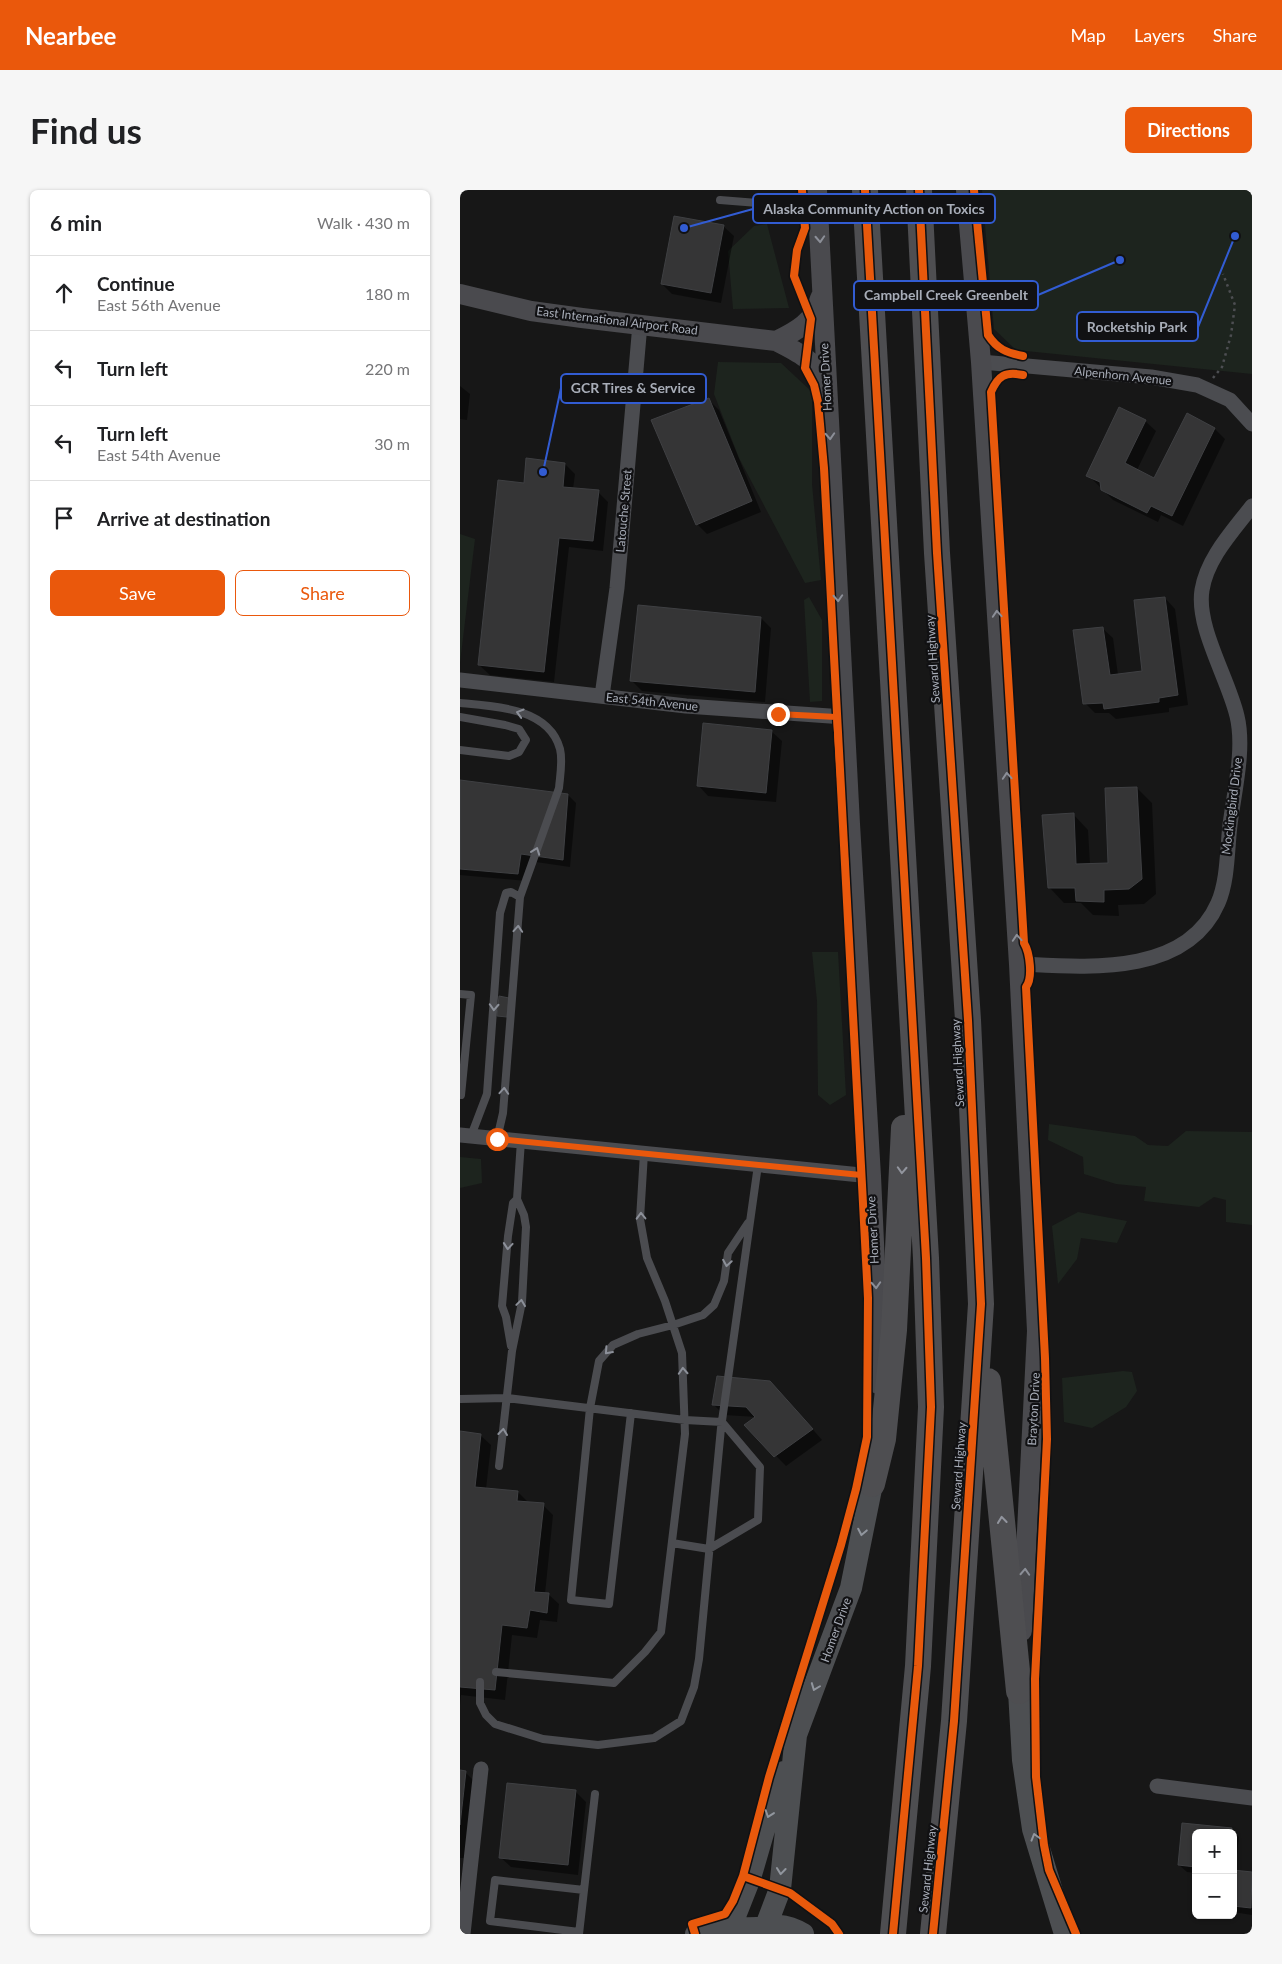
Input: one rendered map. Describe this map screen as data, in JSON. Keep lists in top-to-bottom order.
{
  "streets": {
    "highway": ["Seward Highway"],
    "main road": ["East International Airport Road", "Homer Drive", "Brayton Drive"],
    "street": [
      "Alpenhorn Avenue",
      "Latouche Street",
      "East 54th Avenue",
      "Mockingbird Drive"
    ]
  },
  "crossings": [
    ["East International Airport Road", "Homer Drive"],
    ["East International Airport Road", "Latouche Street"],
    ["Alpenhorn Avenue", "Brayton Drive"],
    ["Homer Drive", "East 54th Avenue"],
    ["Latouche Street", "East 54th Avenue"],
    ["Mockingbird Drive", "Brayton Drive"]
  ],
  "one_way": ["Homer Drive", "Brayton Drive"],
  "places": [
    "Alaska Community Action on Toxics",
    "Rocketship Park",
    "Campbell Creek Greenbelt",
    "GCR Tires & Service"
  ],
  "page": {
    "header": "Nearbee",
    "nav": ["Map", "Layers", "Share"],
    "buttons": [
      "Directions",
      ["Save", "Share"]
    ],
    "title": "Find us",
    "heading": ["6 min", "Walk · 430 m"],
    "list": [
      ["Continue", "East 56th Avenue", "180 m"],
      ["Turn left", "220 m"],
      ["Turn left", "East 54th Avenue", "30 m"],
      "Arrive at destination"
    ],
    "map_buttons": ["+", "−"]
  }
}
